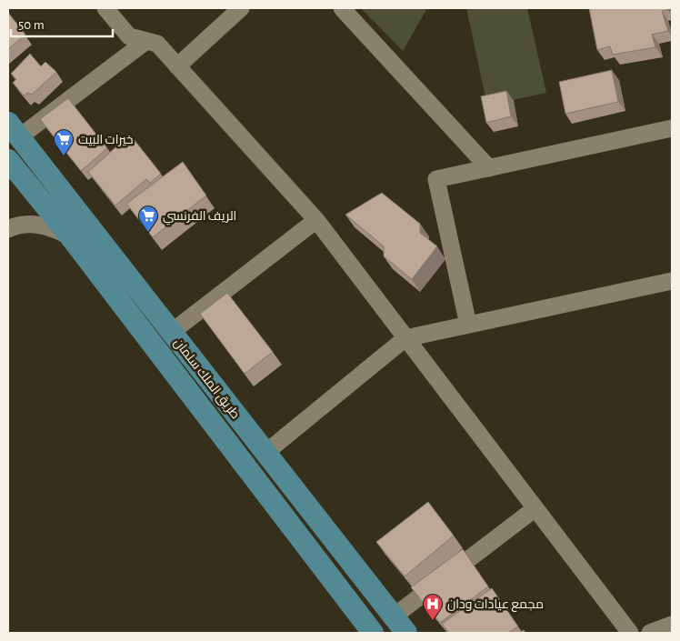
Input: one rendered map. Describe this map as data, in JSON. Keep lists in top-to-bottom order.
{
  "streets": {
    "main road": ["طريق الملك سلمان"]
  },
  "places": {
    "supermarket": ["خيرات البيت", "الريف الفرنسي"],
    "hospital": ["مجمع عيادات ودان"]
  },
  "scale_bar": "50 m"
}
